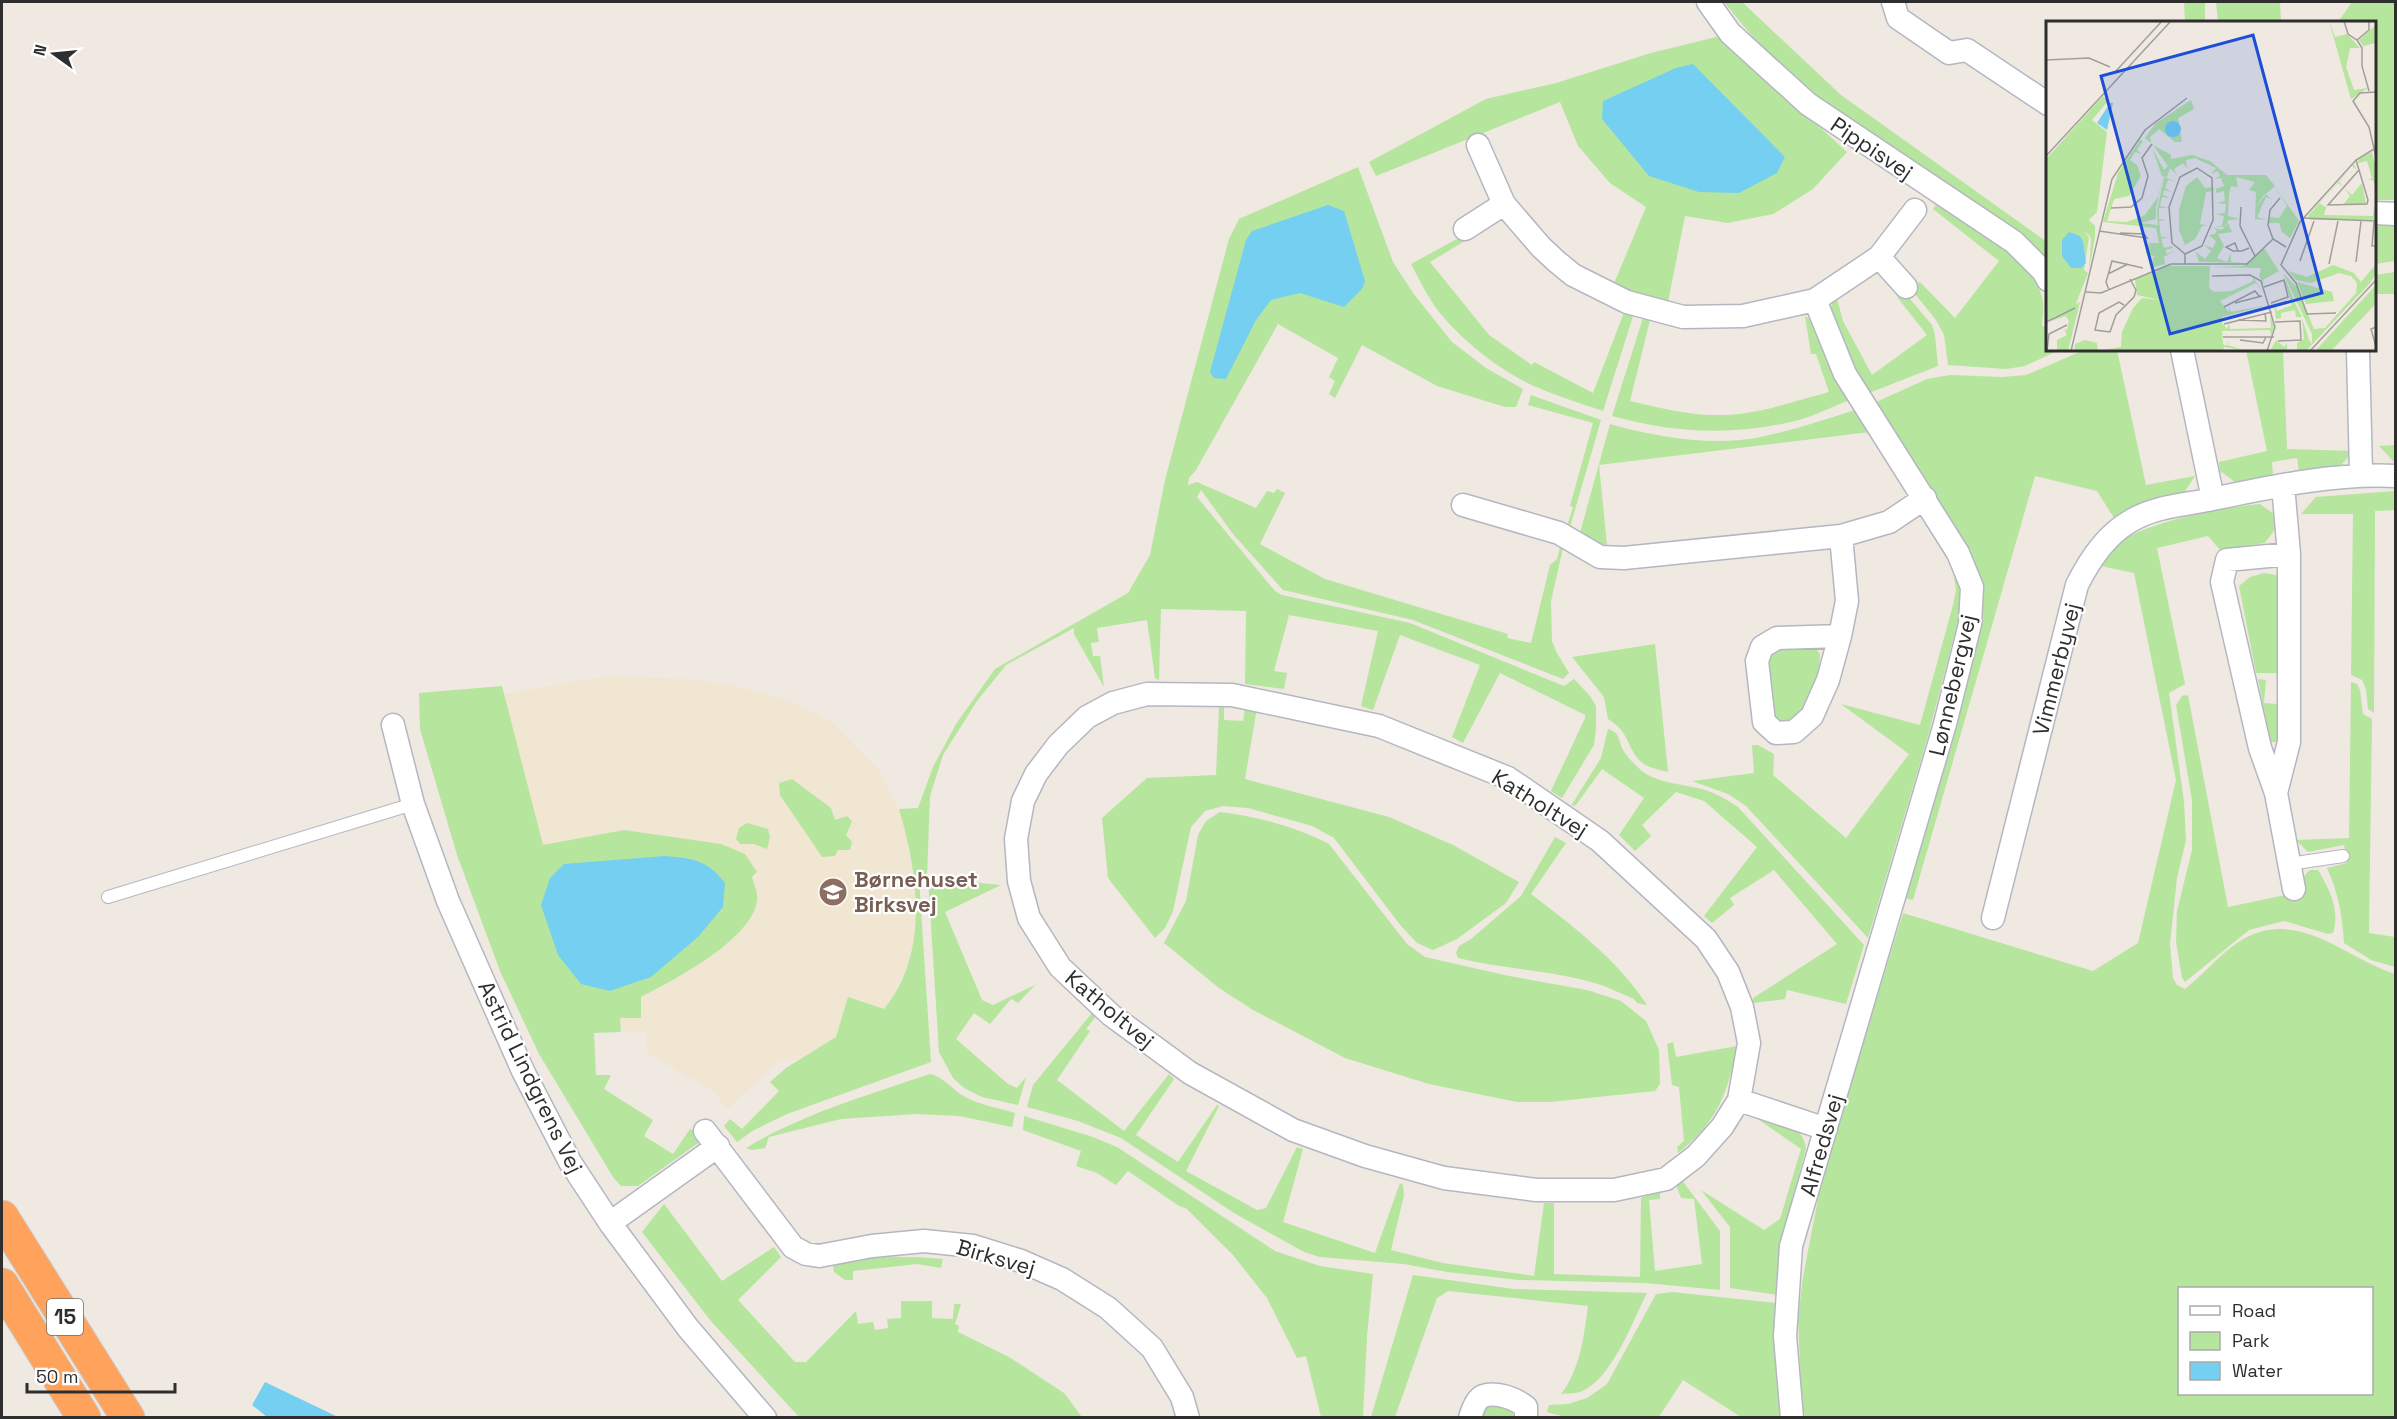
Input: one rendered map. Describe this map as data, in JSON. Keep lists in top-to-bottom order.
{
  "streets": {
    "highway": ["15"],
    "street": [
      "Pippisvej",
      "Vimmerbyvej",
      "Lønnebergvej",
      "Katholtvej",
      "Astrid Lindgrens Vej",
      "Alfredsvej",
      "Birksvej"
    ]
  },
  "crossings": [
    ["Lønnebergvej", "Alfredsvej"],
    ["Astrid Lindgrens Vej", "Birksvej"]
  ],
  "places": {
    "school or university": ["Børnehuset Birksvej"]
  },
  "legend": ["Road", "Park", "Water"],
  "scale_bar": "50 m",
  "north": "left"
}
